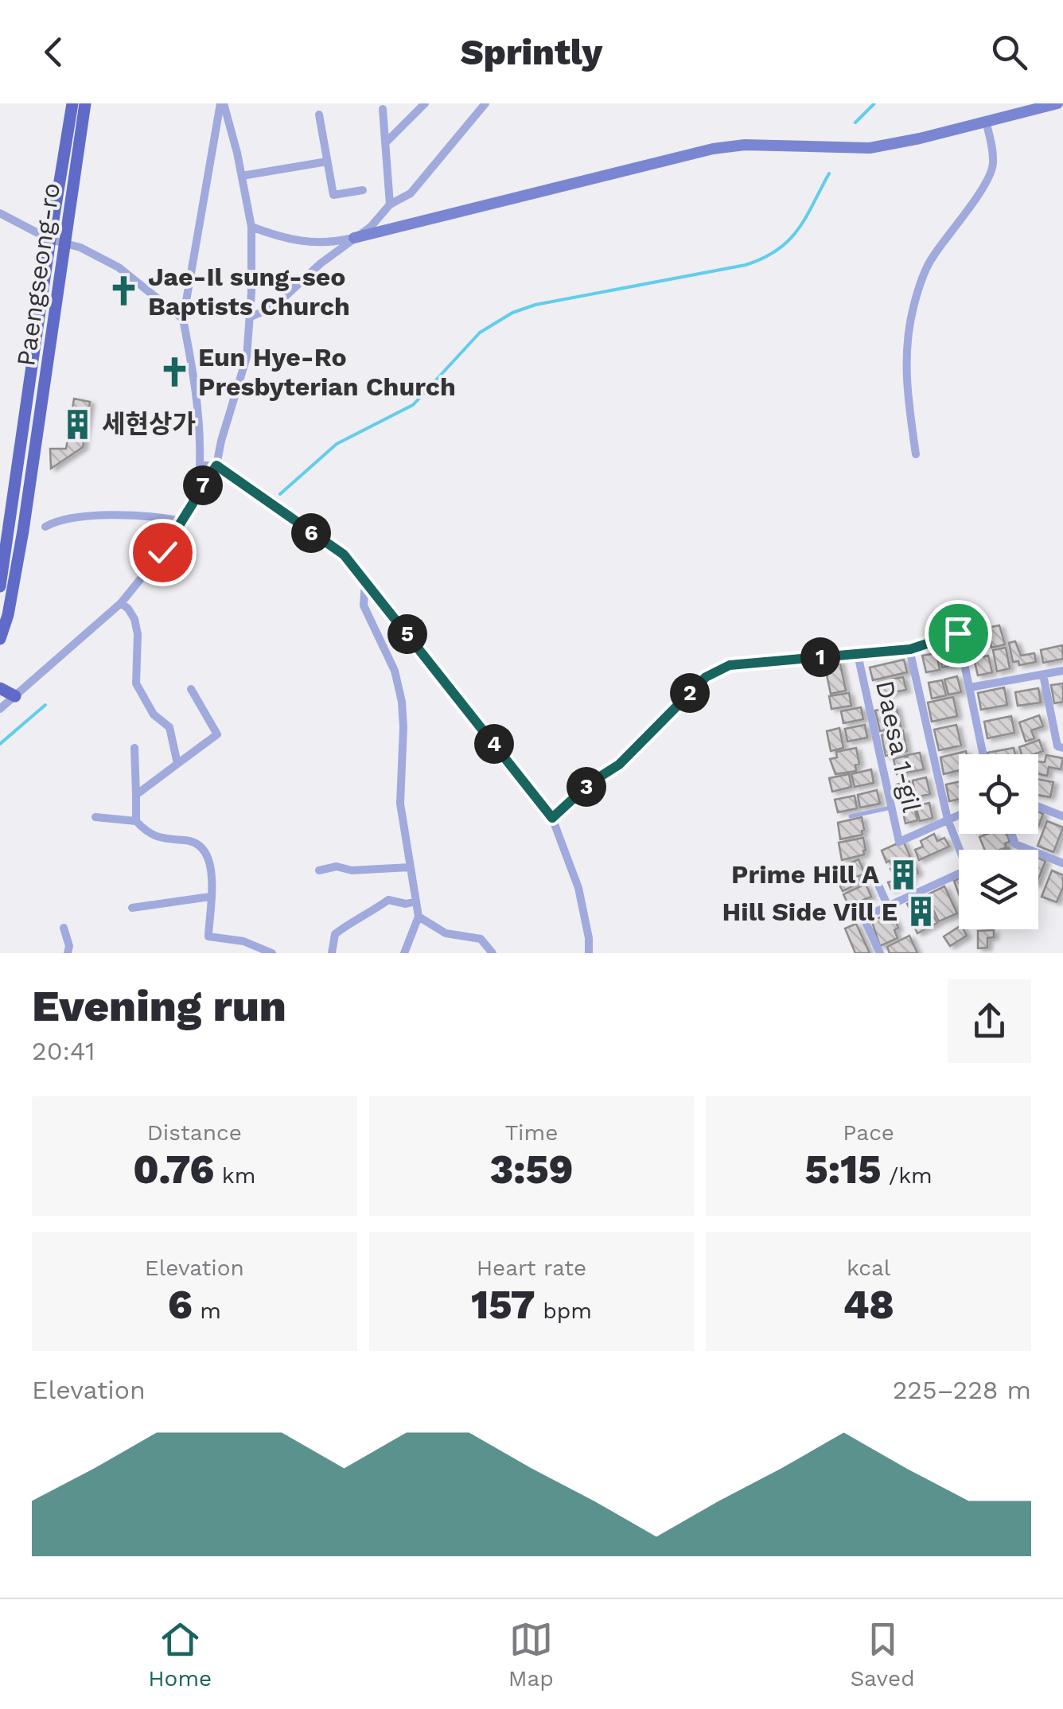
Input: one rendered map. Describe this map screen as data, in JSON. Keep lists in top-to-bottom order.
{
  "streets": {
    "main road": ["Paengseong-ro"],
    "street": ["Daesa 1-gil"]
  },
  "places": {
    "church": ["Jae-Il sung-seo Baptists Church", "Eun Hye-Ro Presbyterian Church"],
    "building": ["세현상가", "Prime Hill A", "Hill Side Vill E"]
  },
  "page": {
    "header": "Sprintly",
    "pins": [
      "7",
      "6",
      "5",
      "1",
      "2",
      "4",
      "3"
    ],
    "heading": ["Evening run", "20:41"],
    "stats": [
      ["Distance", "0.76 km"],
      ["Time", "3:59"],
      ["Pace", "5:15 /km"],
      ["Elevation", "6 m"],
      ["Heart rate", "157 bpm"],
      ["kcal", "48"]
    ],
    "chart": ["Elevation", "225–228 m"],
    "tabs": ["Home", "Map", "Saved"]
  }
}
